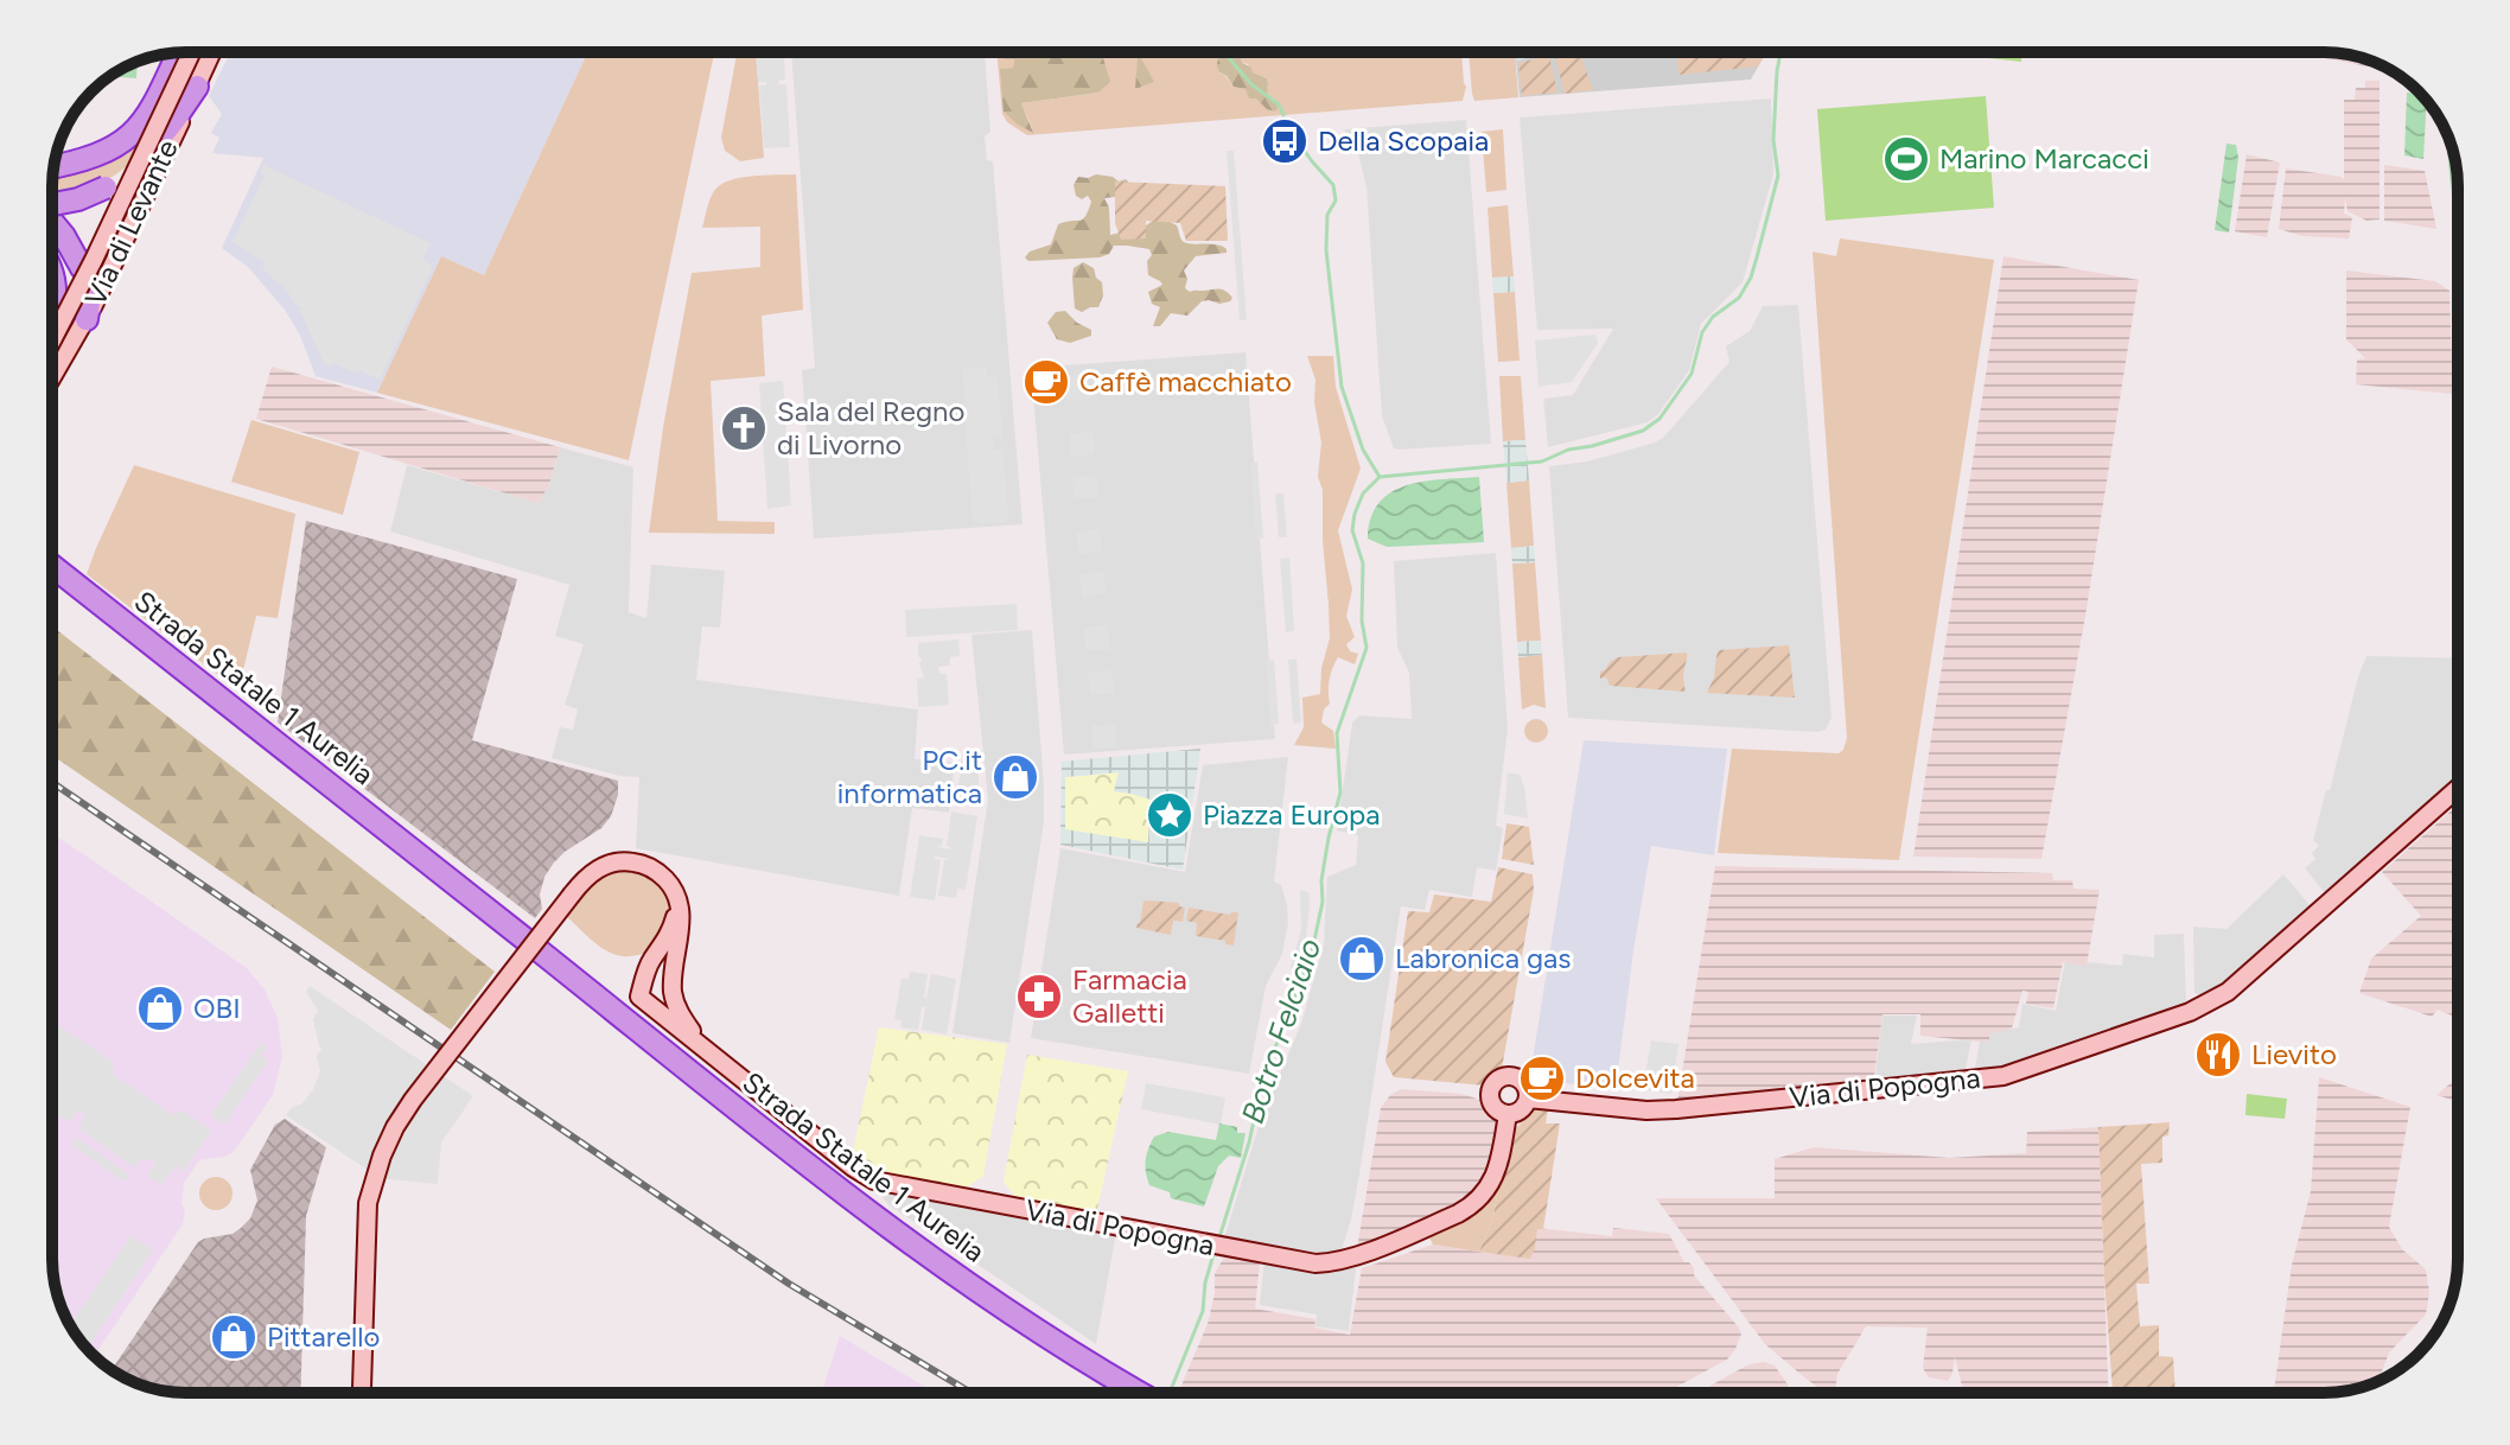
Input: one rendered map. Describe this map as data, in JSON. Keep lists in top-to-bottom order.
{
  "streets": {
    "highway": ["Strada Statale 1 Aurelia"],
    "main road": ["Via di Levante", "Via di Popogna"]
  },
  "water": ["Botro Felciaio"],
  "places": {
    "bus stop": ["Della Scopaia"],
    "sports": ["Marino Marcacci"],
    "cafe": ["Caffè macchiato", "Dolcevita"],
    "church": ["Sala del Regno di Livorno"],
    "shop": [
      "PC.it informatica",
      "Labronica gas",
      "OBI",
      "Pittarello"
    ],
    "place": ["Piazza Europa"],
    "pharmacy": ["Farmacia Galletti"],
    "restaurant": ["Lievito"]
  }
}
